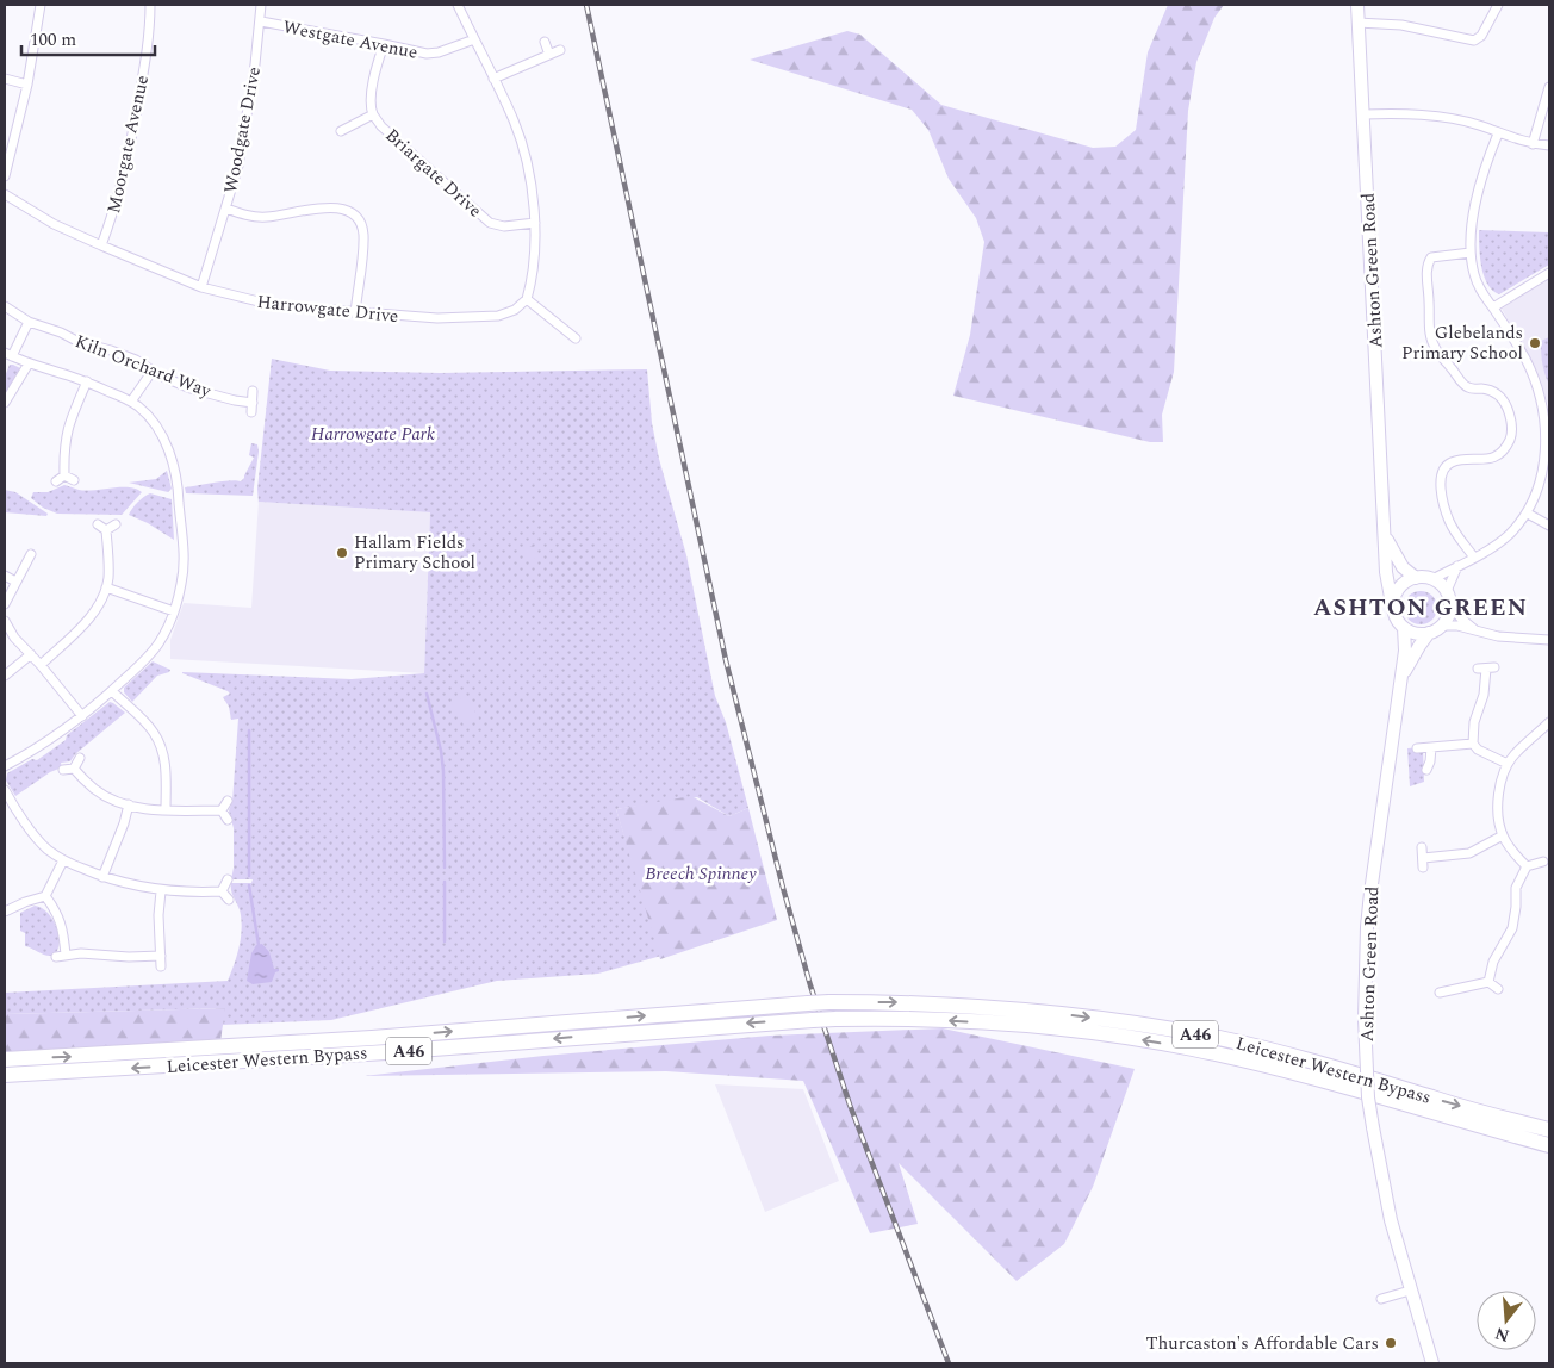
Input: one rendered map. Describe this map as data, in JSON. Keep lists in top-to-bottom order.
{
  "streets": {
    "highway": ["A46", "Leicester Western Bypass"],
    "street": [
      "Westgate Avenue",
      "Woodgate Drive",
      "Moorgate Avenue",
      "Briargate Drive",
      "Ashton Green Road",
      "Harrowgate Drive",
      "Kiln Orchard Way"
    ]
  },
  "crossings": [
    ["Westgate Avenue", "Woodgate Drive"],
    ["Westgate Avenue", "Briargate Drive"],
    ["Woodgate Drive", "Harrowgate Drive"],
    ["Moorgate Avenue", "Harrowgate Drive"]
  ],
  "districts": ["ASHTON GREEN"],
  "parks": ["Harrowgate Park", "Breech Spinney"],
  "places": ["Glebelands Primary School", "Hallam Fields Primary School", "Thurcaston's Affordable Cars"],
  "scale_bar": "100 m",
  "north": "bottom"
}
